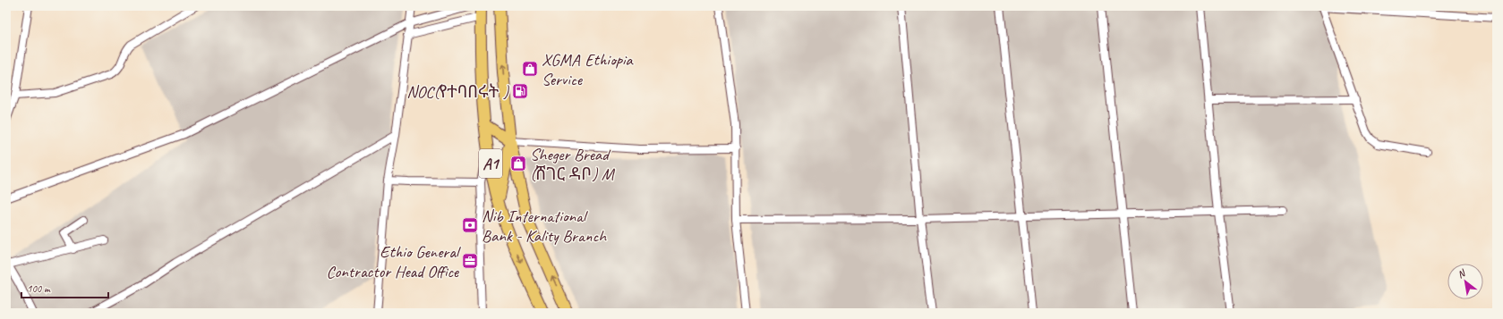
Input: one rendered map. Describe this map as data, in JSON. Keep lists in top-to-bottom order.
{
  "streets": {
    "main road": ["A1"]
  },
  "places": {
    "shop": ["XGMA Ethiopia Service", "Sheger Bread (ሸገር ዳቦ) M"],
    "fuel station": ["NOC(የተባበሩት )"],
    "bank": ["Nib International Bank - Kality Branch"],
    "office": ["Ethio General Contractor Head Office"]
  },
  "scale_bar": "100 m",
  "north": "top left"
}
